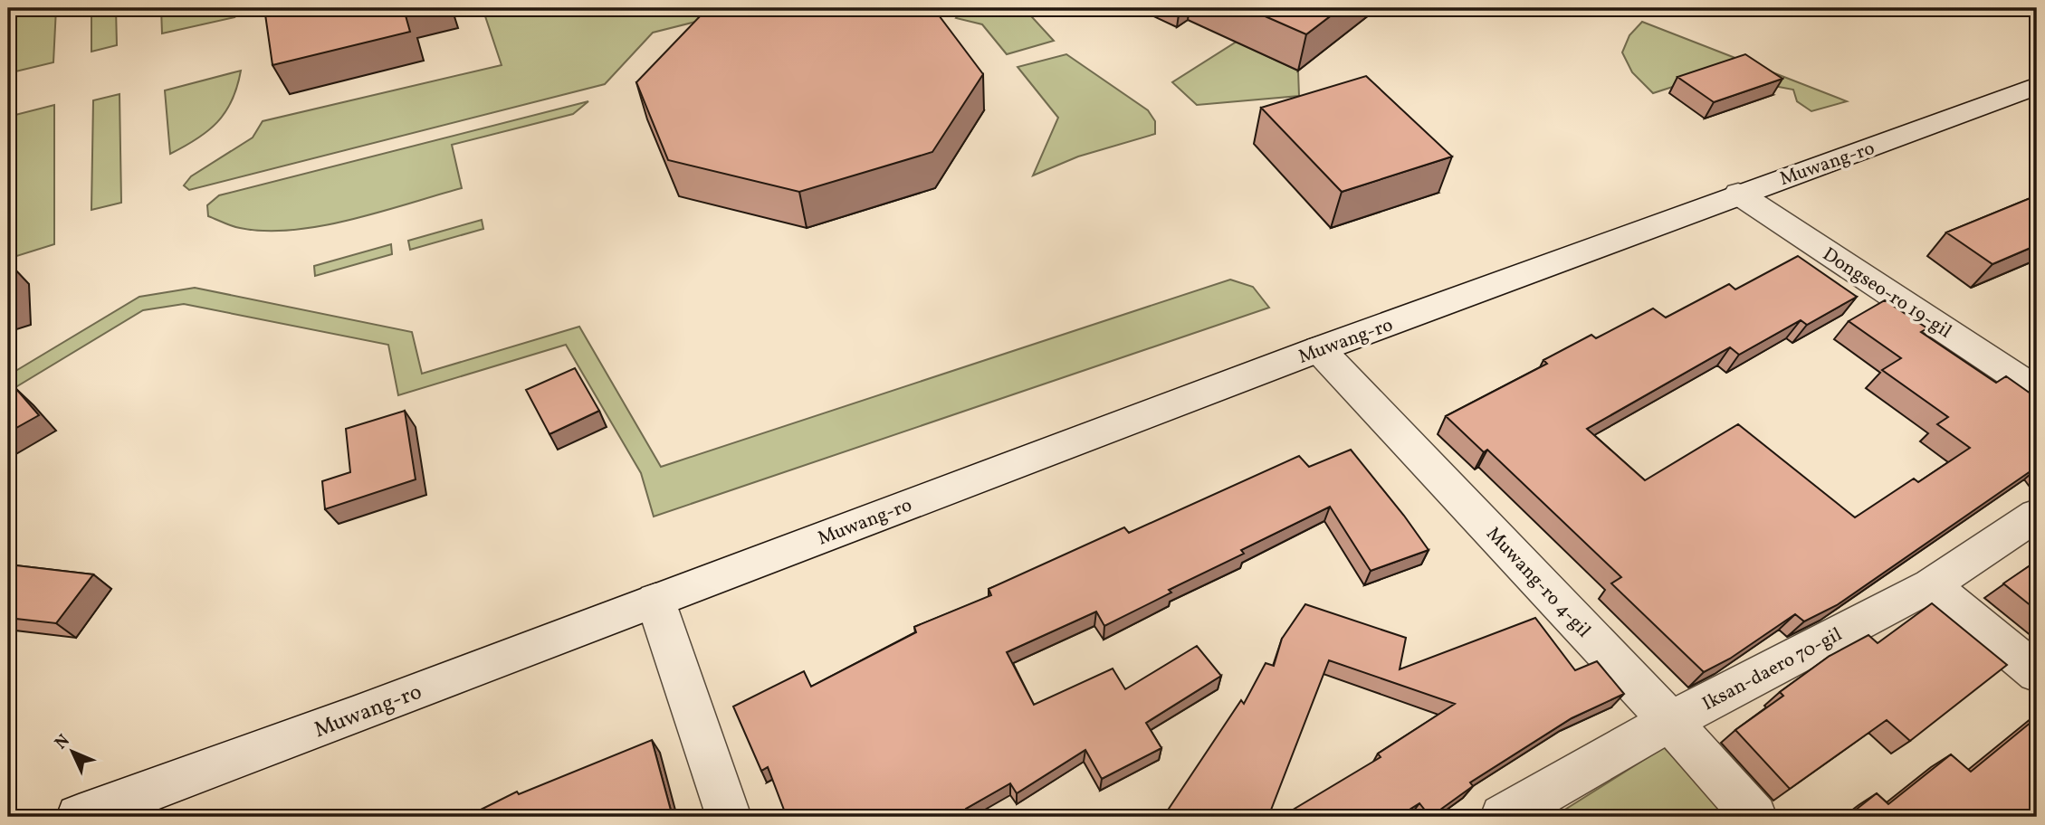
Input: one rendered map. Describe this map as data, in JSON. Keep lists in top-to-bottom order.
{
  "streets": {
    "street": [
      "Muwang-ro",
      "Dongseo-ro 19-gil",
      "Muwang-ro 4-gil",
      "Iksan-daero 70-gil"
    ]
  },
  "crossings": [
    ["Muwang-ro", "Dongseo-ro 19-gil"],
    ["Muwang-ro", "Muwang-ro 4-gil"],
    ["Muwang-ro 4-gil", "Iksan-daero 70-gil"]
  ],
  "north": "top left"
}
